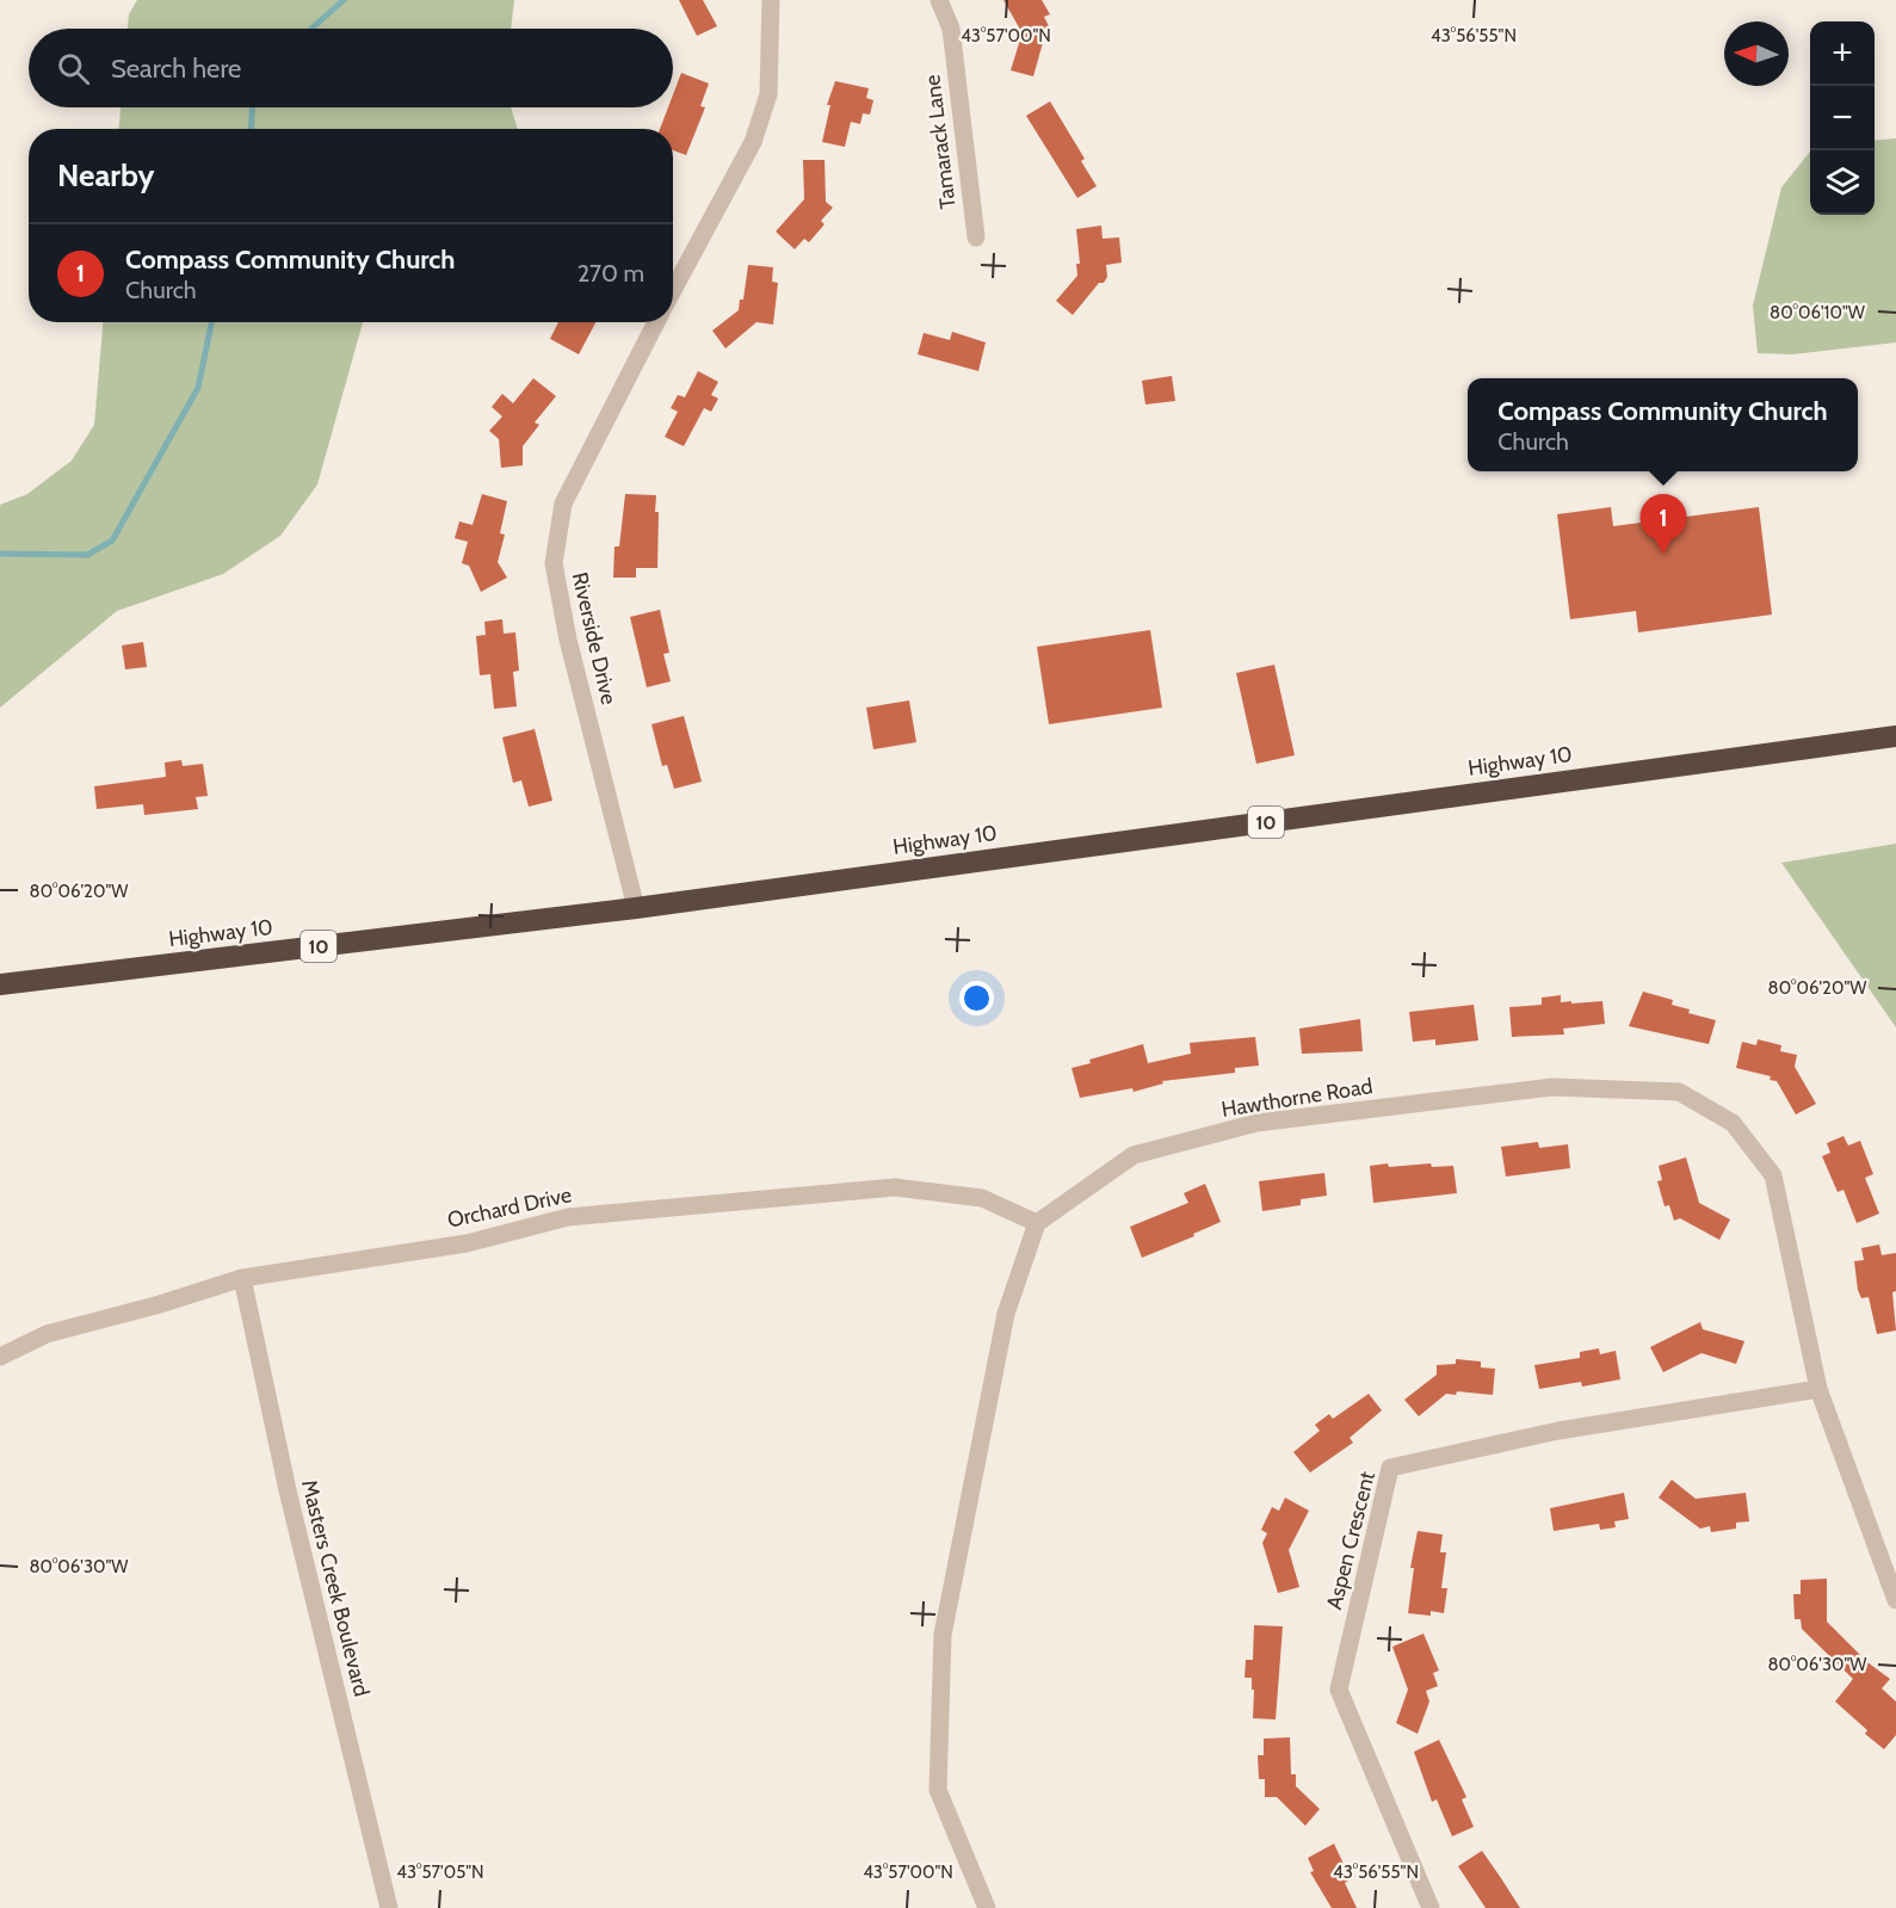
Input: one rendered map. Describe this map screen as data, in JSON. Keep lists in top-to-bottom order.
{
  "streets": {
    "highway": ["Highway 10", "10"],
    "street": [
      "Tamarack Lane",
      "Riverside Drive",
      "Hawthorne Road",
      "Orchard Drive",
      "Aspen Crescent",
      "Masters Creek Boulevard"
    ]
  },
  "crossings": [
    ["Riverside Drive", "Highway 10"],
    ["Hawthorne Road", "Orchard Drive"],
    ["Hawthorne Road", "Aspen Crescent"],
    ["Orchard Drive", "Masters Creek Boulevard"]
  ],
  "north": "left",
  "page": {
    "map_buttons": ["+", "−"],
    "search": "Search here",
    "heading": "Nearby",
    "list": [
      {
        "mark": "1",
        "name": "Compass Community Church",
        "note": "Church",
        "value": "270 m"
      }
    ],
    "popup": ["Compass Community Church", "Church"],
    "pins": "1"
  },
  "coordinates": [
    "43°57'00\"N",
    "43°56'55\"N",
    "80°06'10\"W",
    "80°06'20\"W",
    "80°06'30\"W",
    "43°57'05\"N"
  ]
}
